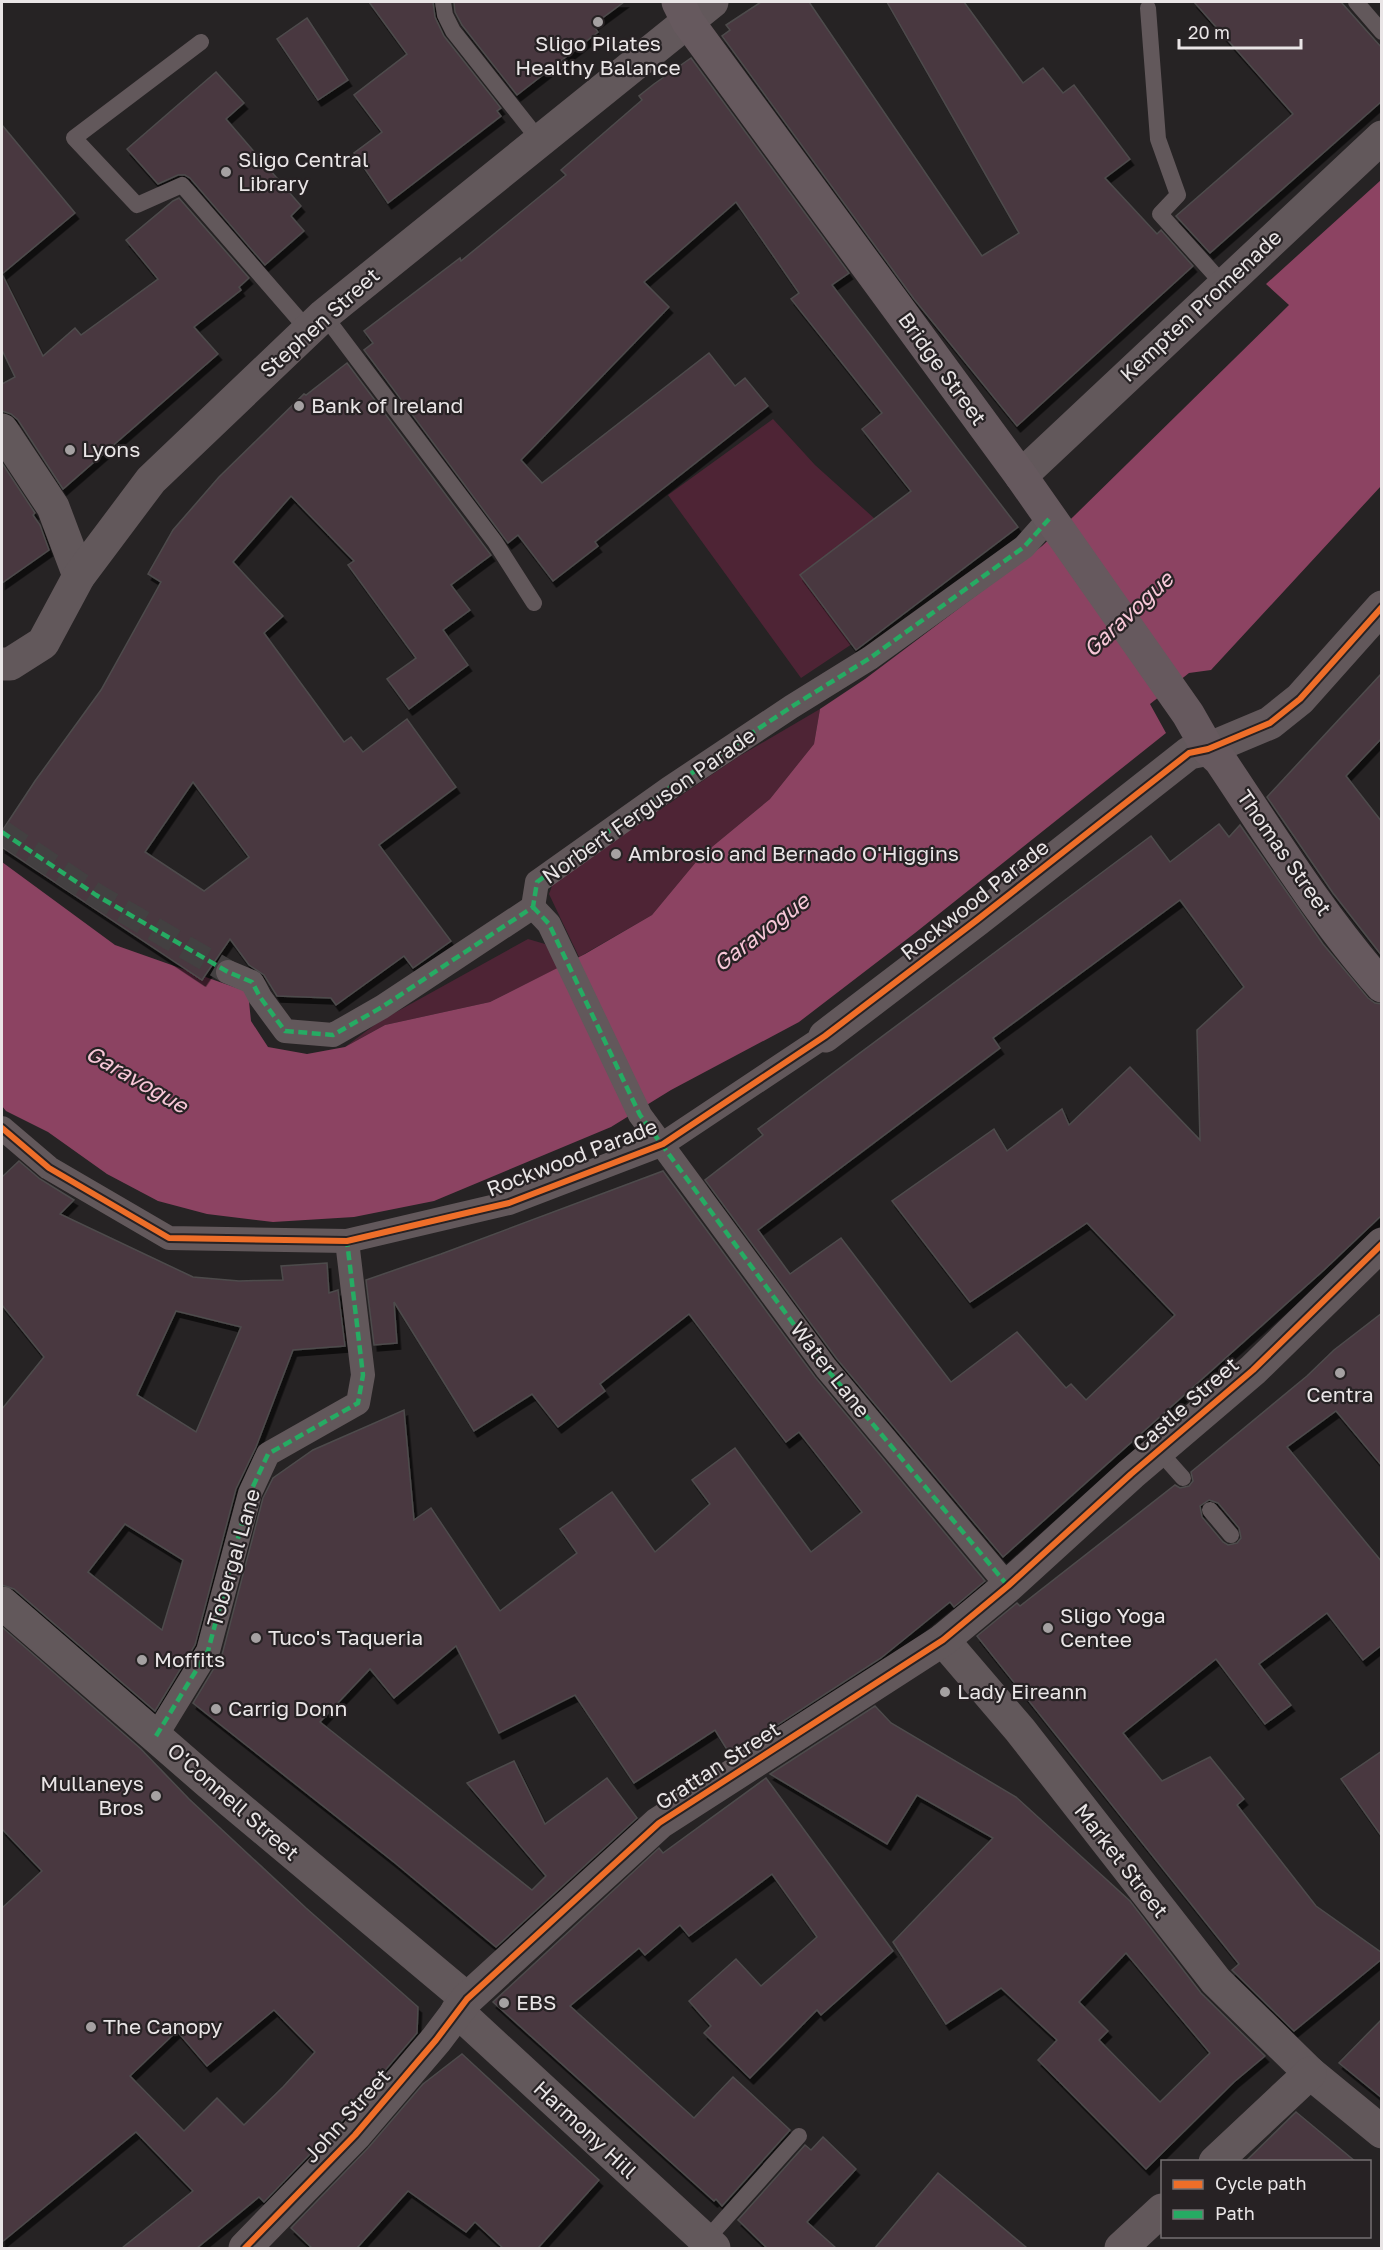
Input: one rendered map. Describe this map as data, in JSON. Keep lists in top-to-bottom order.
{
  "streets": {
    "main road": ["Bridge Street", "Thomas Street"],
    "street": [
      "Kempten Promenade",
      "Stephen Street",
      "Norbert Ferguson Parade",
      "Rockwood Parade",
      "Water Lane",
      "Castle Street",
      "Tobergal Lane",
      "Grattan Street",
      "O'Connell Street",
      "Market Street",
      "John Street",
      "Harmony Hill"
    ]
  },
  "crossings": [
    ["Kempten Promenade", "Bridge Street"],
    ["Stephen Street", "Bridge Street"],
    ["Bridge Street", "Norbert Ferguson Parade"],
    ["Bridge Street", "Thomas Street"],
    ["Norbert Ferguson Parade", "Water Lane"],
    ["Thomas Street", "Rockwood Parade"],
    ["Rockwood Parade", "Water Lane"],
    ["Rockwood Parade", "Tobergal Lane"],
    ["Water Lane", "Castle Street"],
    ["Water Lane", "Grattan Street"],
    ["Castle Street", "Grattan Street"],
    ["Tobergal Lane", "O'Connell Street"],
    ["Grattan Street", "O'Connell Street"],
    ["Grattan Street", "Market Street"],
    ["Grattan Street", "John Street"],
    ["Grattan Street", "Harmony Hill"],
    ["O'Connell Street", "John Street"],
    ["O'Connell Street", "Harmony Hill"],
    ["John Street", "Harmony Hill"]
  ],
  "water": ["Garavogue"],
  "places": [
    "Sligo Pilates Healthy Balance",
    "Sligo Central Library",
    "Bank of Ireland",
    "Lyons",
    "Ambrosio and Bernado O'Higgins",
    "Centra",
    "Sligo Yoga Centee",
    "Tuco's Taqueria",
    "Moffits",
    "Lady Eireann",
    "Carrig Donn",
    "Mullaneys Bros",
    "EBS",
    "The Canopy"
  ],
  "legend": ["Cycle path", "Path"],
  "scale_bar": "20 m"
}
